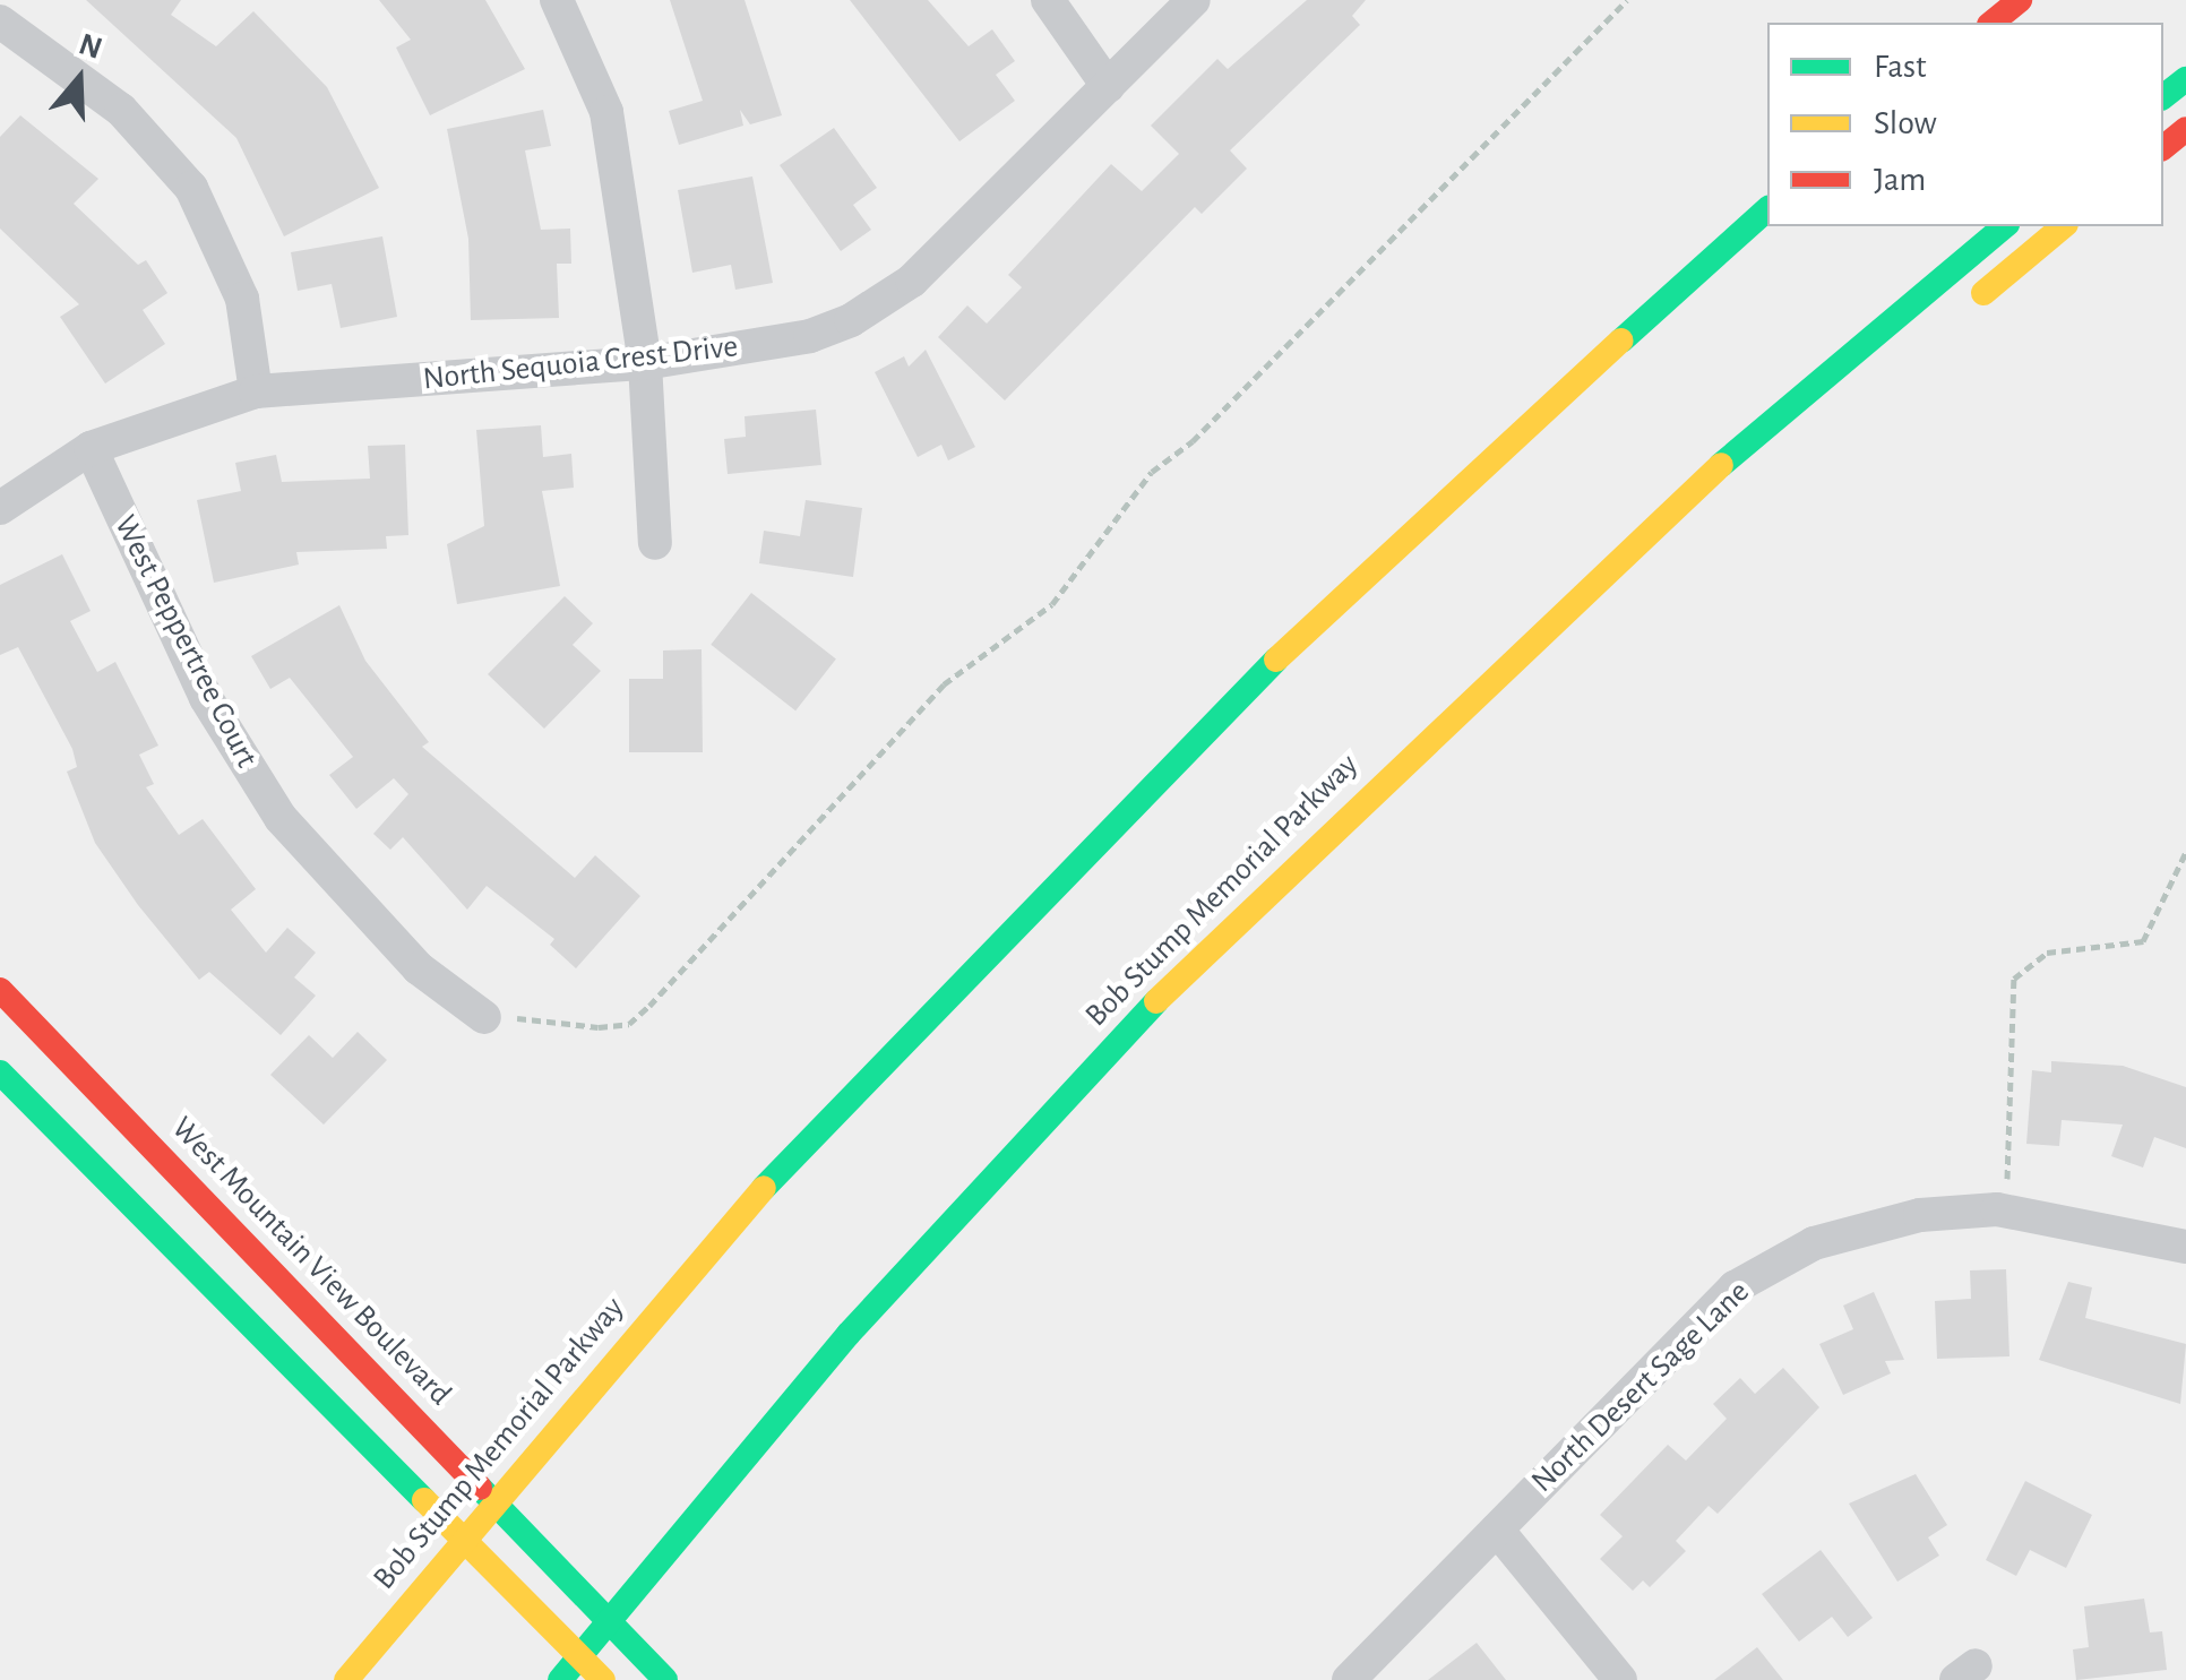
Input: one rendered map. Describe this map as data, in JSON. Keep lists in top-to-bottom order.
{
  "streets": {
    "main road": ["Bob Stump Memorial Parkway", "West Mountain View Boulevard"],
    "street": ["North Sequoia Crest Drive", "West Peppertree Court", "North Desert Sage Lane"]
  },
  "crossings": [
    ["North Sequoia Crest Drive", "West Peppertree Court"]
  ],
  "legend": ["Fast", "Slow", "Jam"],
  "north": "top"
}
